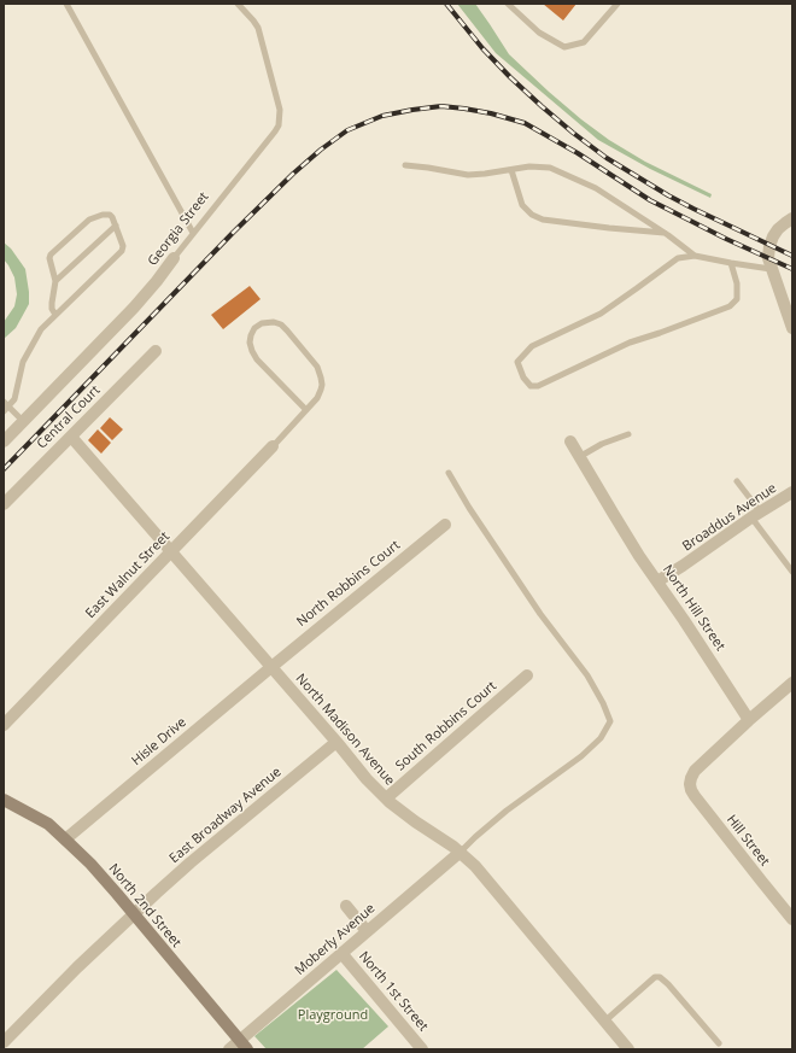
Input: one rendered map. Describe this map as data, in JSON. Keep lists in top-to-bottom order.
{
  "streets": {
    "main road": ["North 2nd Street"],
    "street": [
      "Georgia Street",
      "Central Court",
      "Broaddus Avenue",
      "East Walnut Street",
      "North Robbins Court",
      "North Hill Street",
      "South Robbins Court",
      "North Madison Avenue",
      "Hisle Drive",
      "East Broadway Avenue",
      "Hill Street",
      "Moberly Avenue",
      "North 1st Street"
    ]
  },
  "crossings": [
    ["Central Court", "North Madison Avenue"],
    ["Broaddus Avenue", "North Hill Street"],
    ["East Walnut Street", "North Madison Avenue"],
    ["North Robbins Court", "North Madison Avenue"],
    ["North Robbins Court", "Hisle Drive"],
    ["North Hill Street", "Hill Street"],
    ["South Robbins Court", "North Madison Avenue"],
    ["North Madison Avenue", "Hisle Drive"],
    ["North Madison Avenue", "East Broadway Avenue"],
    ["North Madison Avenue", "Moberly Avenue"],
    ["Hisle Drive", "North 2nd Street"],
    ["East Broadway Avenue", "North 2nd Street"],
    ["North 2nd Street", "Moberly Avenue"],
    ["Moberly Avenue", "North 1st Street"]
  ],
  "parks": ["Playground"]
}
